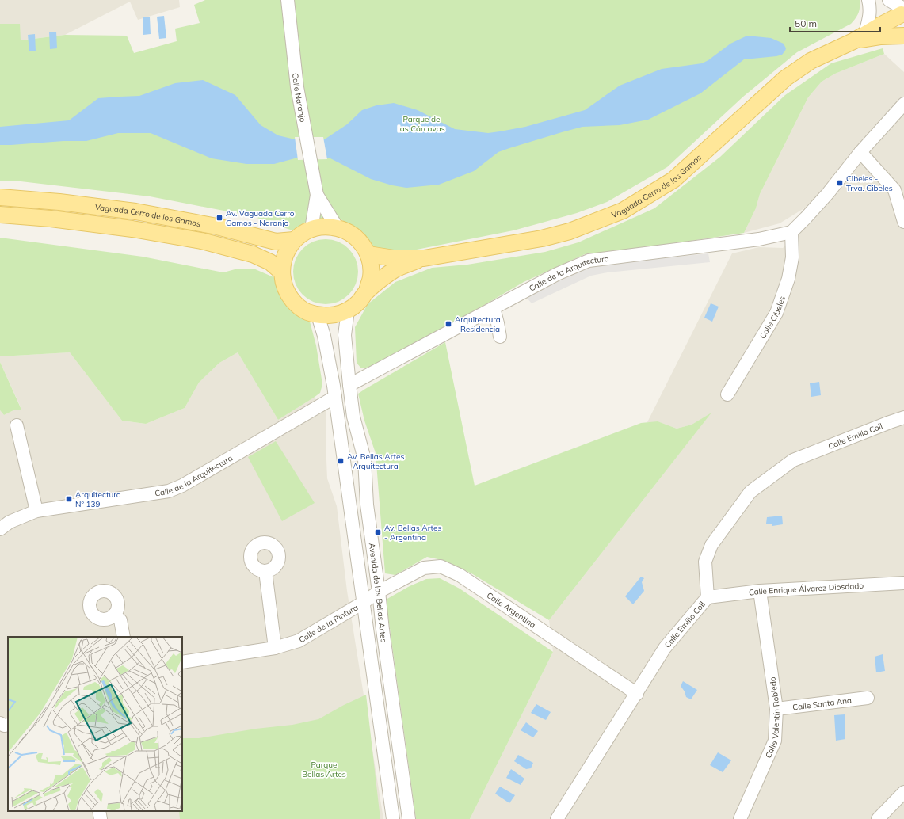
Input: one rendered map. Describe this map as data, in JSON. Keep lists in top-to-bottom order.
{
  "streets": {
    "main road": ["Vaguada Cerro de los Gamos"],
    "street": [
      "Calle Naranjo",
      "Calle de la Arquitectura",
      "Calle Cibeles",
      "Calle Emilio Coll",
      "Calle Enrique Álvarez Diosdado",
      "Avenida de las Bellas Artes",
      "Calle Argentina",
      "Calle de la Pintura",
      "Calle Santa Ana",
      "Calle Valentín Robledo"
    ]
  },
  "crossings": [
    ["Calle Naranjo", "Vaguada Cerro de los Gamos"],
    ["Calle Naranjo", "Avenida de las Bellas Artes"],
    ["Vaguada Cerro de los Gamos", "Avenida de las Bellas Artes"],
    ["Calle de la Arquitectura", "Calle Cibeles"],
    ["Calle de la Arquitectura", "Avenida de las Bellas Artes"],
    ["Calle Emilio Coll", "Calle Enrique Álvarez Diosdado"],
    ["Calle Emilio Coll", "Calle Argentina"],
    ["Calle Enrique Álvarez Diosdado", "Calle Valentín Robledo"],
    ["Avenida de las Bellas Artes", "Calle Argentina"],
    ["Avenida de las Bellas Artes", "Calle de la Pintura"],
    ["Calle Argentina", "Calle de la Pintura"],
    ["Calle Santa Ana", "Calle Valentín Robledo"]
  ],
  "parks": ["Parque de las Cárcavas", "Parque Bellas Artes"],
  "places": {
    "transit": [
      "Cibeles - Trva. Cibeles",
      "Av. Vaguada Cerro Gamos - Naranjo",
      "Arquitectura - Residencia",
      "Av. Bellas Artes - Arquitectura",
      "Arquitectura Nº 139",
      "Av. Bellas Artes - Argentina"
    ]
  },
  "scale_bar": "50 m"
}
